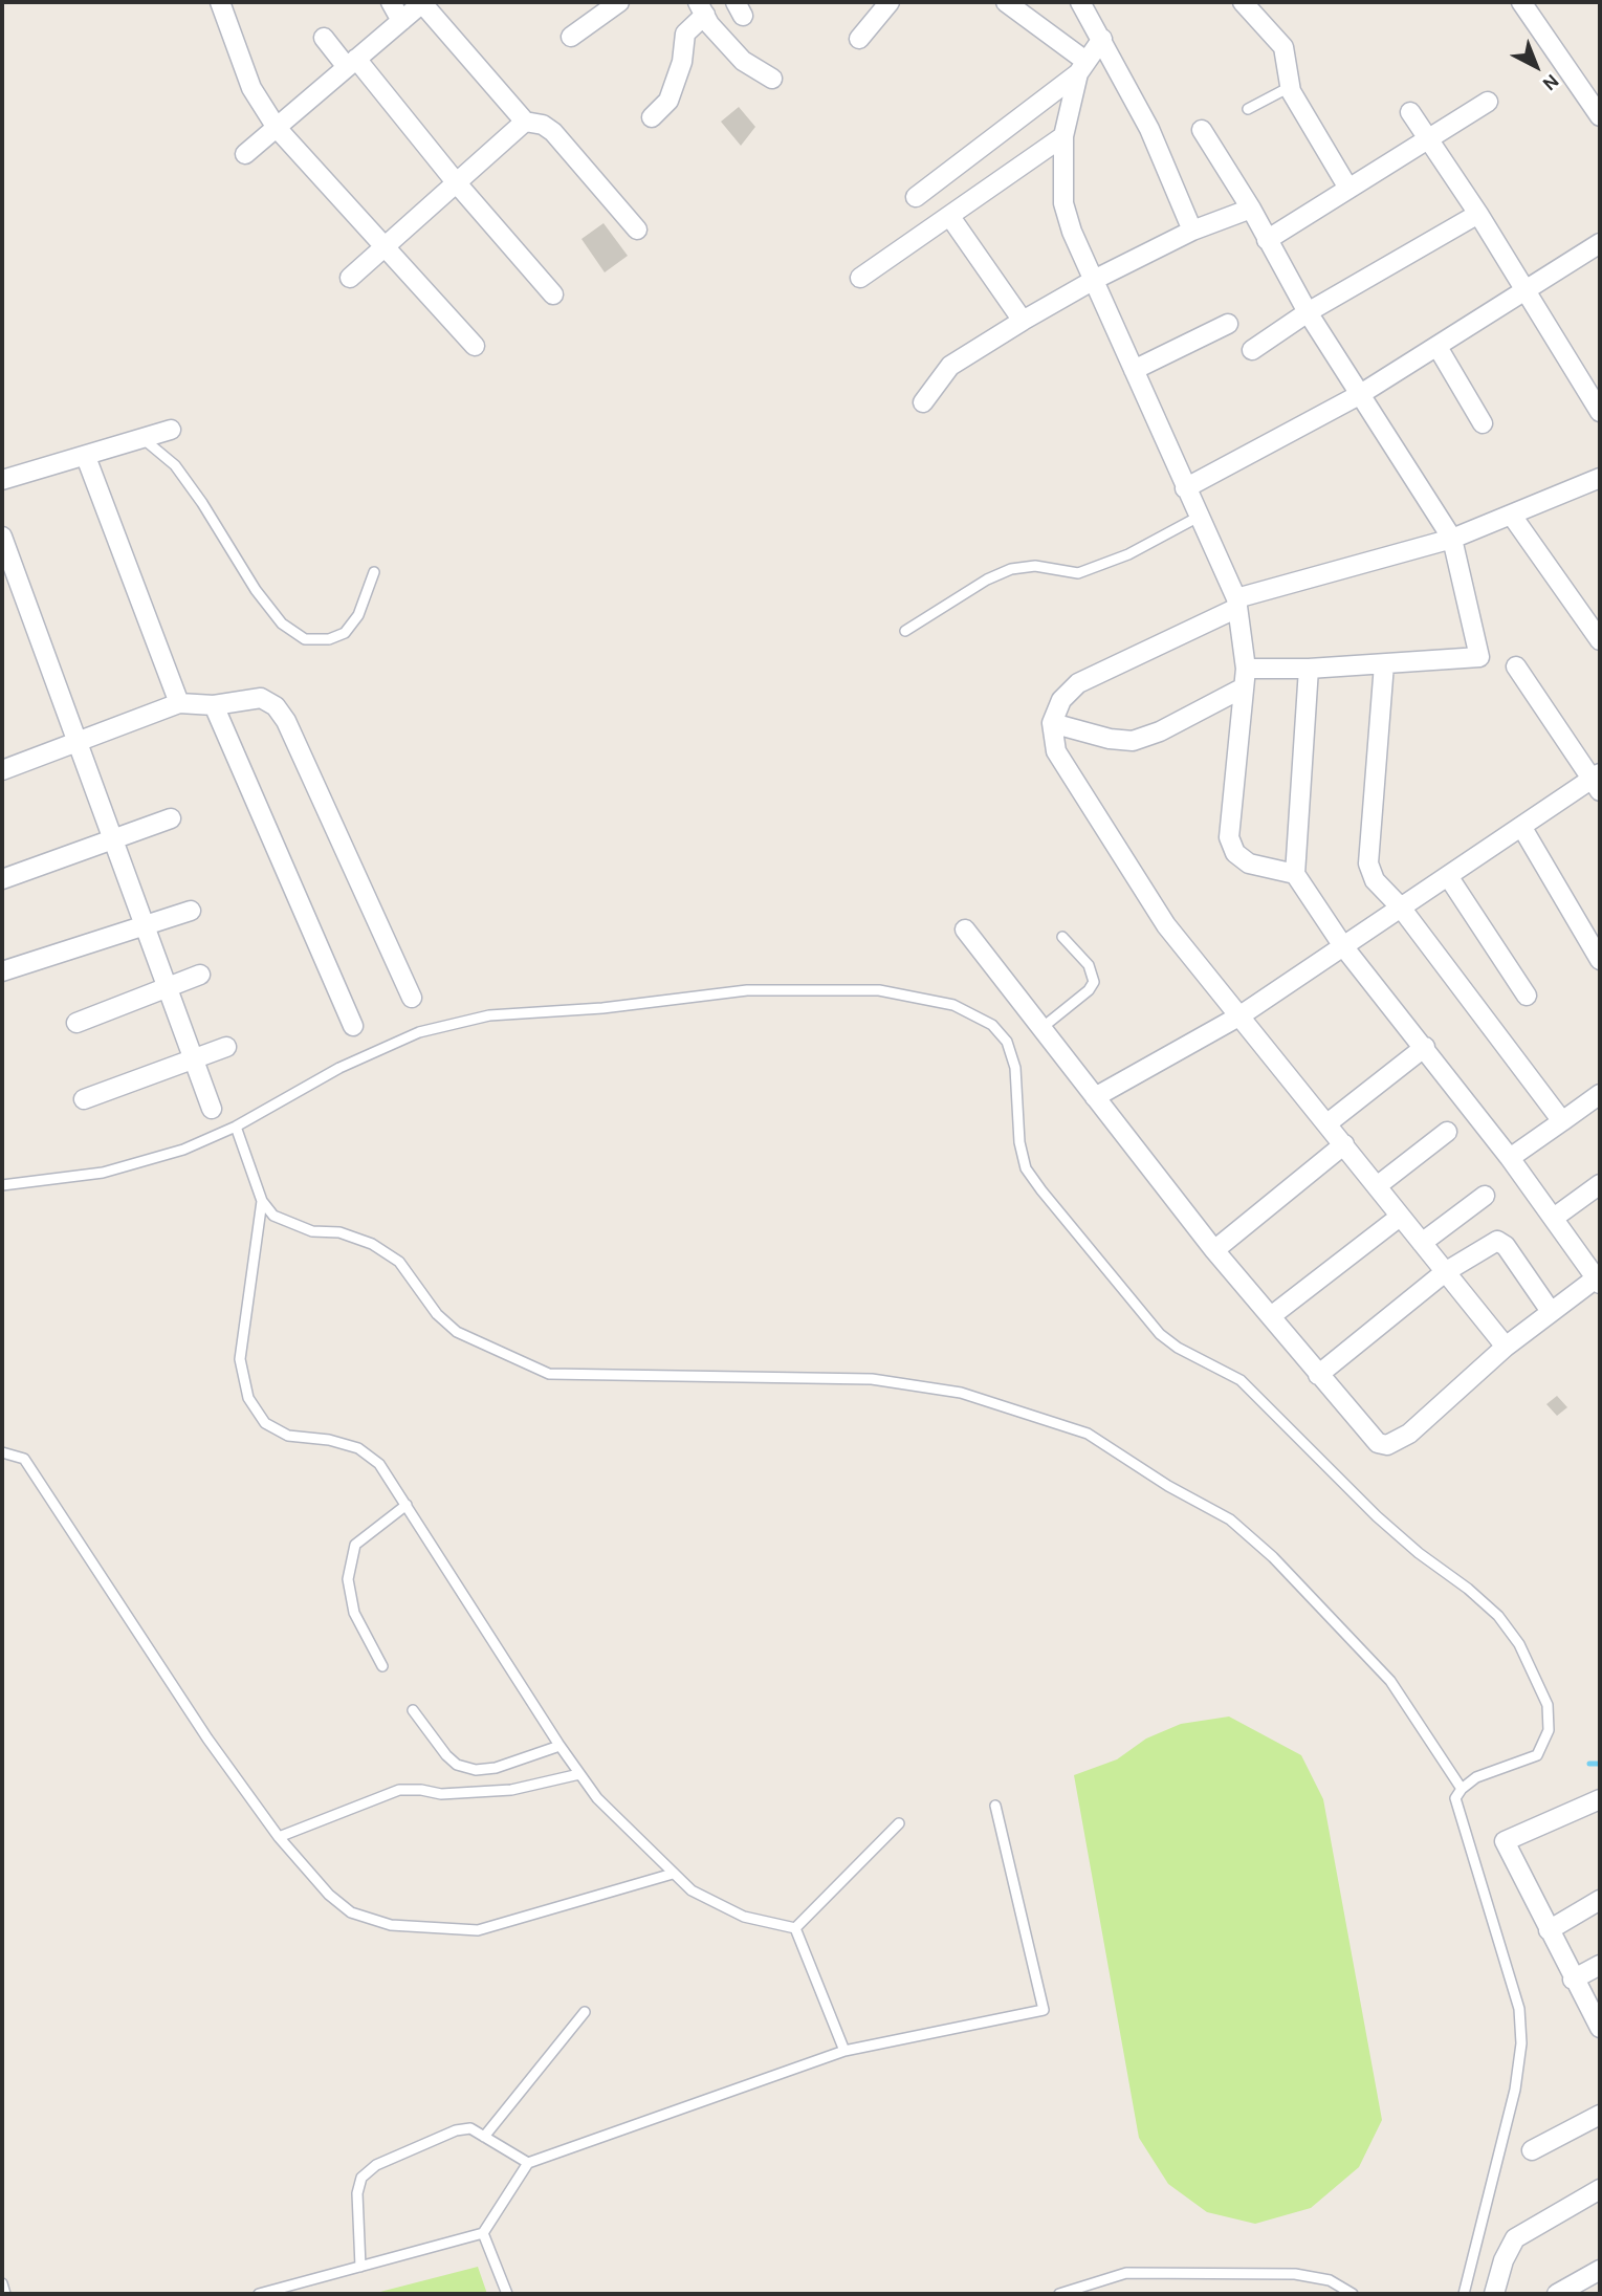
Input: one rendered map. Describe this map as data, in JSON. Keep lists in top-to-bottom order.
{
  "north": "bottom right"
}
